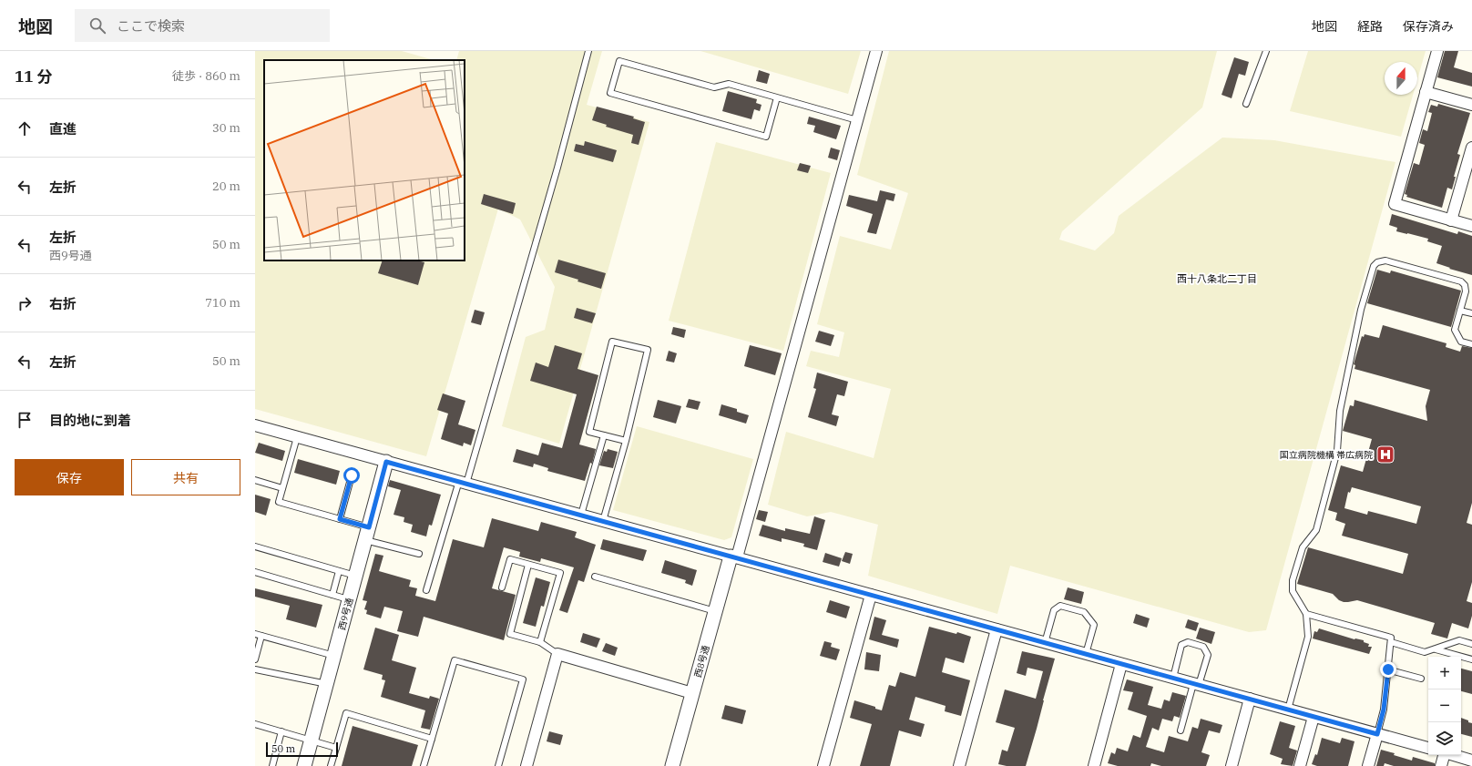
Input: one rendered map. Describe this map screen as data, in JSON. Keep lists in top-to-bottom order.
{
  "streets": {
    "street": ["西9号通", "西8号通"]
  },
  "districts": ["西十八条北二丁目"],
  "places": {
    "hospital": ["国立病院機構 帯広病院"]
  },
  "scale_bar": "50 m",
  "north": "top",
  "page": {
    "header": "地図",
    "search": "ここで検索",
    "nav": ["地図", "経路", "保存済み"],
    "heading": ["11 分", "徒歩 · 860 m"],
    "list": [
      ["直進", "30 m"],
      ["左折", "20 m"],
      ["左折", "西9号通", "50 m"],
      ["右折", "710 m"],
      ["左折", "50 m"],
      "目的地に到着"
    ],
    "buttons": ["保存", "共有"],
    "map_buttons": ["+", "−"],
    "scale": "50 m"
  }
}
